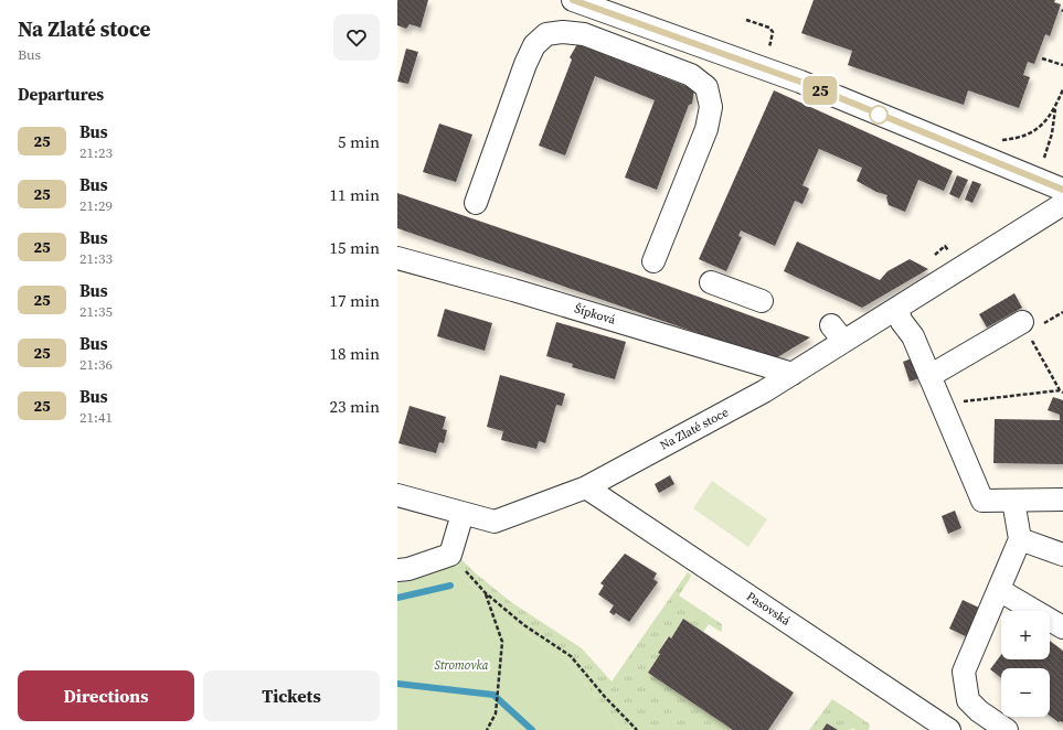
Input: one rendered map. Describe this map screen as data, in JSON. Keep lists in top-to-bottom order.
{
  "streets": {
    "street": ["Šípková", "Na Zlaté stoce", "Pasovská"]
  },
  "crossings": [
    ["Šípková", "Na Zlaté stoce"],
    ["Na Zlaté stoce", "Pasovská"]
  ],
  "parks": ["Stromovka"],
  "lines": ["bus line 25"],
  "page": {
    "heading": [
      ["Na Zlaté stoce", "Bus"],
      "Departures"
    ],
    "on_map": "25",
    "list": [
      {
        "mark": "25",
        "name": "Bus",
        "note": "21:23",
        "value": "5 min"
      },
      {
        "mark": "25",
        "name": "Bus",
        "note": "21:29",
        "value": "11 min"
      },
      {
        "mark": "25",
        "name": "Bus",
        "note": "21:33",
        "value": "15 min"
      },
      {
        "mark": "25",
        "name": "Bus",
        "note": "21:35",
        "value": "17 min"
      },
      {
        "mark": "25",
        "name": "Bus",
        "note": "21:36",
        "value": "18 min"
      },
      {
        "mark": "25",
        "name": "Bus",
        "note": "21:41",
        "value": "23 min"
      }
    ],
    "map_buttons": ["+", "−"],
    "buttons": ["Directions", "Tickets"]
  }
}
